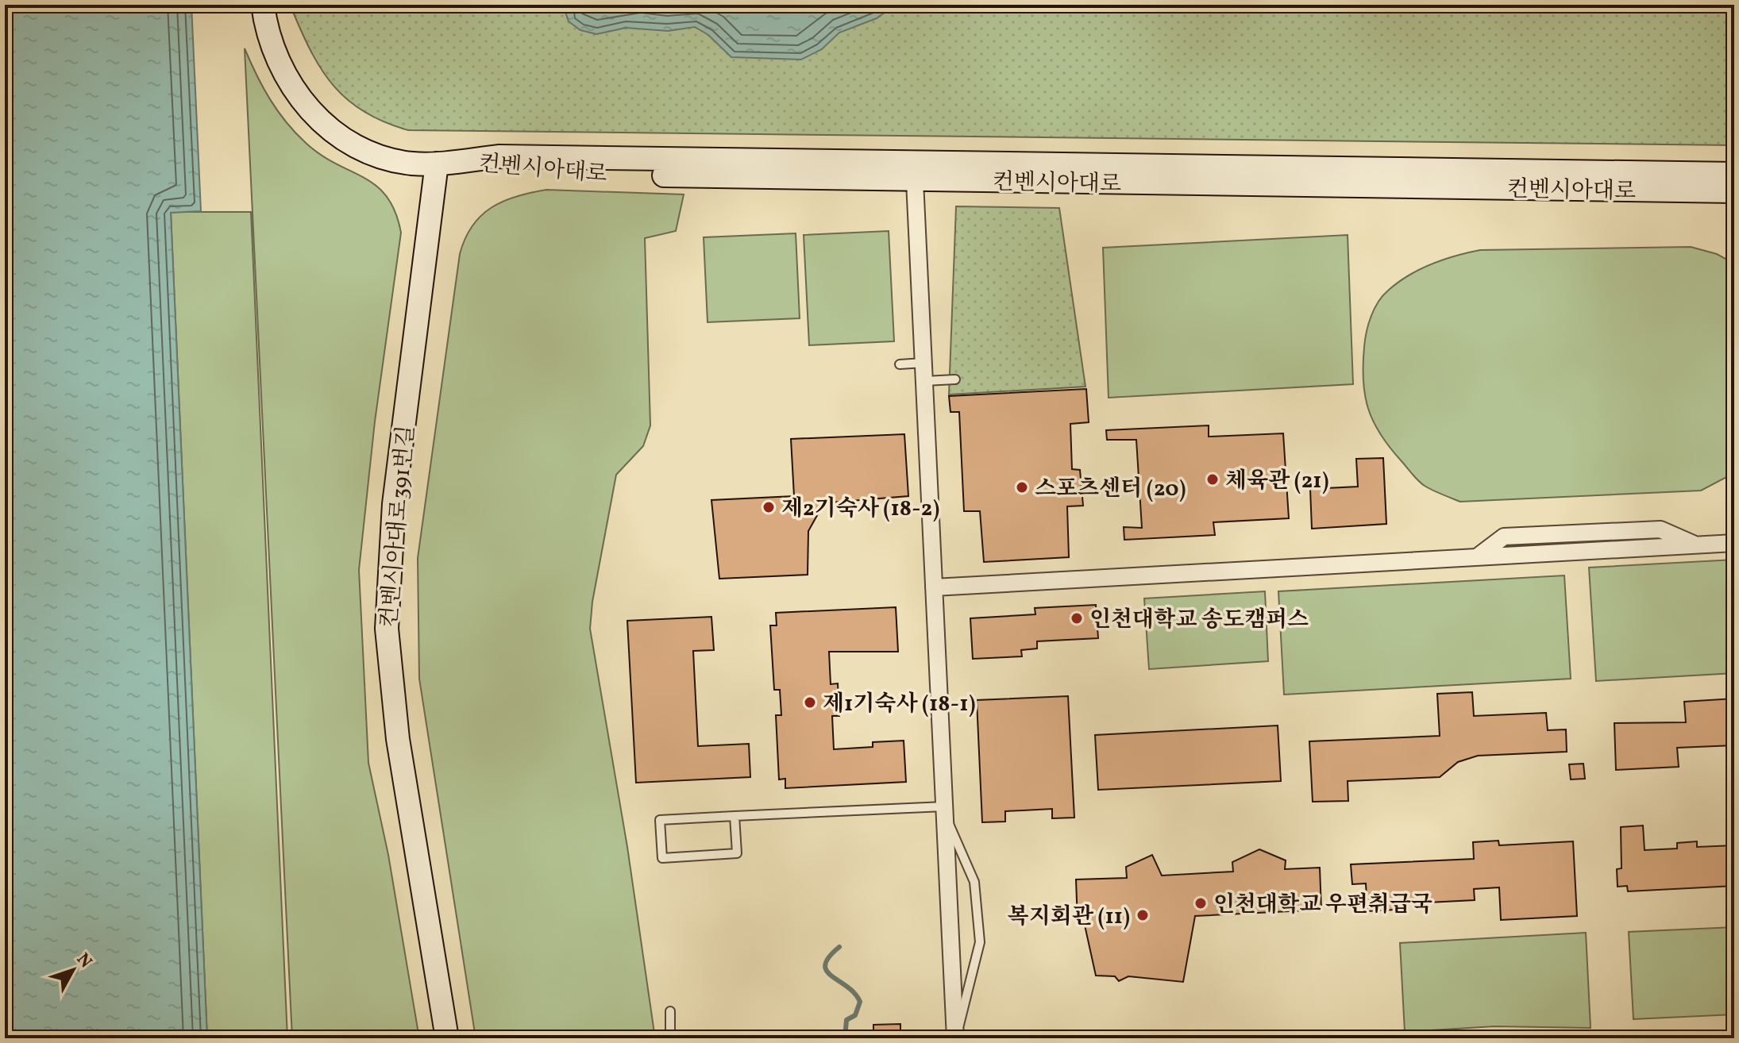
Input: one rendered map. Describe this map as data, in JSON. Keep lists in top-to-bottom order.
{
  "streets": {
    "main road": ["컨벤시아대로", "컨벤시아대로391번길"]
  },
  "places": [
    "체육관 (21)",
    "스포츠센터 (20)",
    "제2기숙사 (18-2)",
    "인천대학교 송도캠퍼스",
    "제1기숙사 (18-1)",
    "인천대학교 우편취급국",
    "복지회관 (11)"
  ],
  "north": "top right"
}
